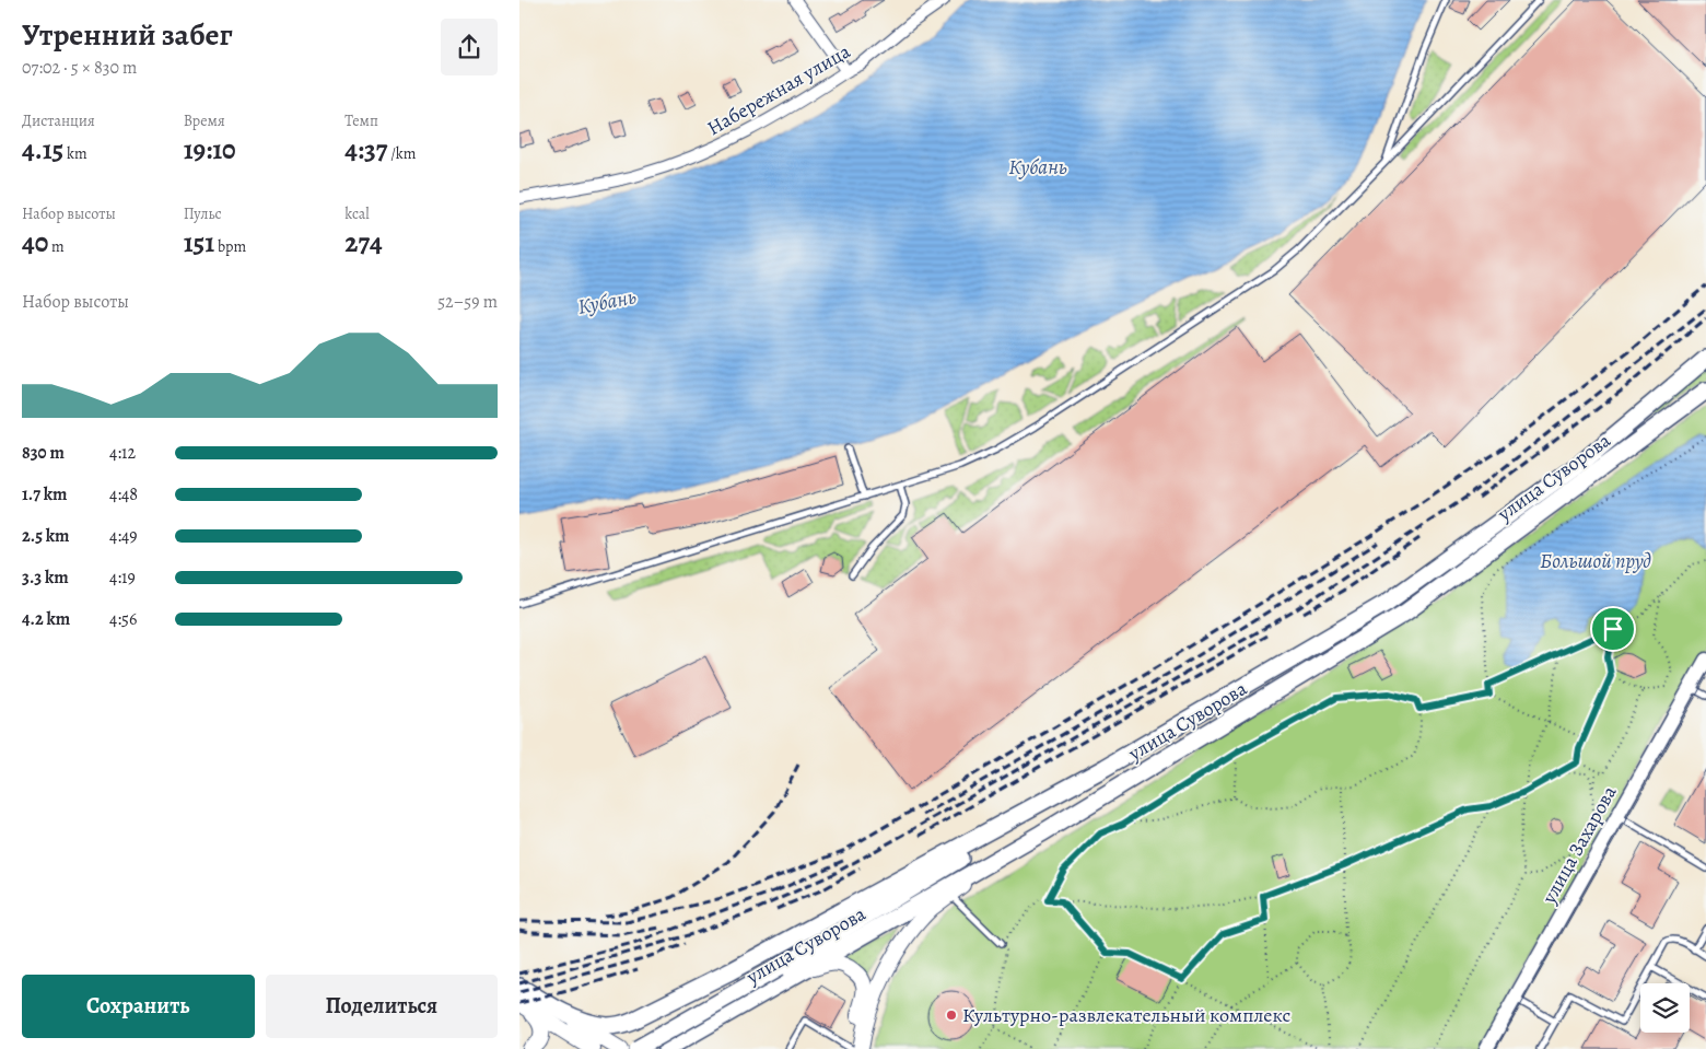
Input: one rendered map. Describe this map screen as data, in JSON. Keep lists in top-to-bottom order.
{
  "streets": {
    "main road": ["улица Суворова"],
    "street": ["Набережная улица", "улица Захарова"]
  },
  "water": ["Кубань", "Большой пруд"],
  "places": ["Культурно-развлекательный комплекс"],
  "page": {
    "heading": ["Утренний забег", "07:02 · 5 × 830 m"],
    "stats": [
      ["Дистанция", "4.15 km"],
      ["Время", "19:10"],
      ["Темп", "4:37 /km"],
      ["Набор высоты", "40 m"],
      ["Пульс", "151 bpm"],
      ["kcal", "274"]
    ],
    "chart": ["Набор высоты", "52–59 m"],
    "list": [
      {
        "name": "830 m",
        "note": "4:12"
      },
      {
        "name": "1.7 km",
        "note": "4:48"
      },
      {
        "name": "2.5 km",
        "note": "4:49"
      },
      {
        "name": "3.3 km",
        "note": "4:19"
      },
      {
        "name": "4.2 km",
        "note": "4:56"
      }
    ],
    "buttons": ["Сохранить", "Поделиться"]
  }
}
